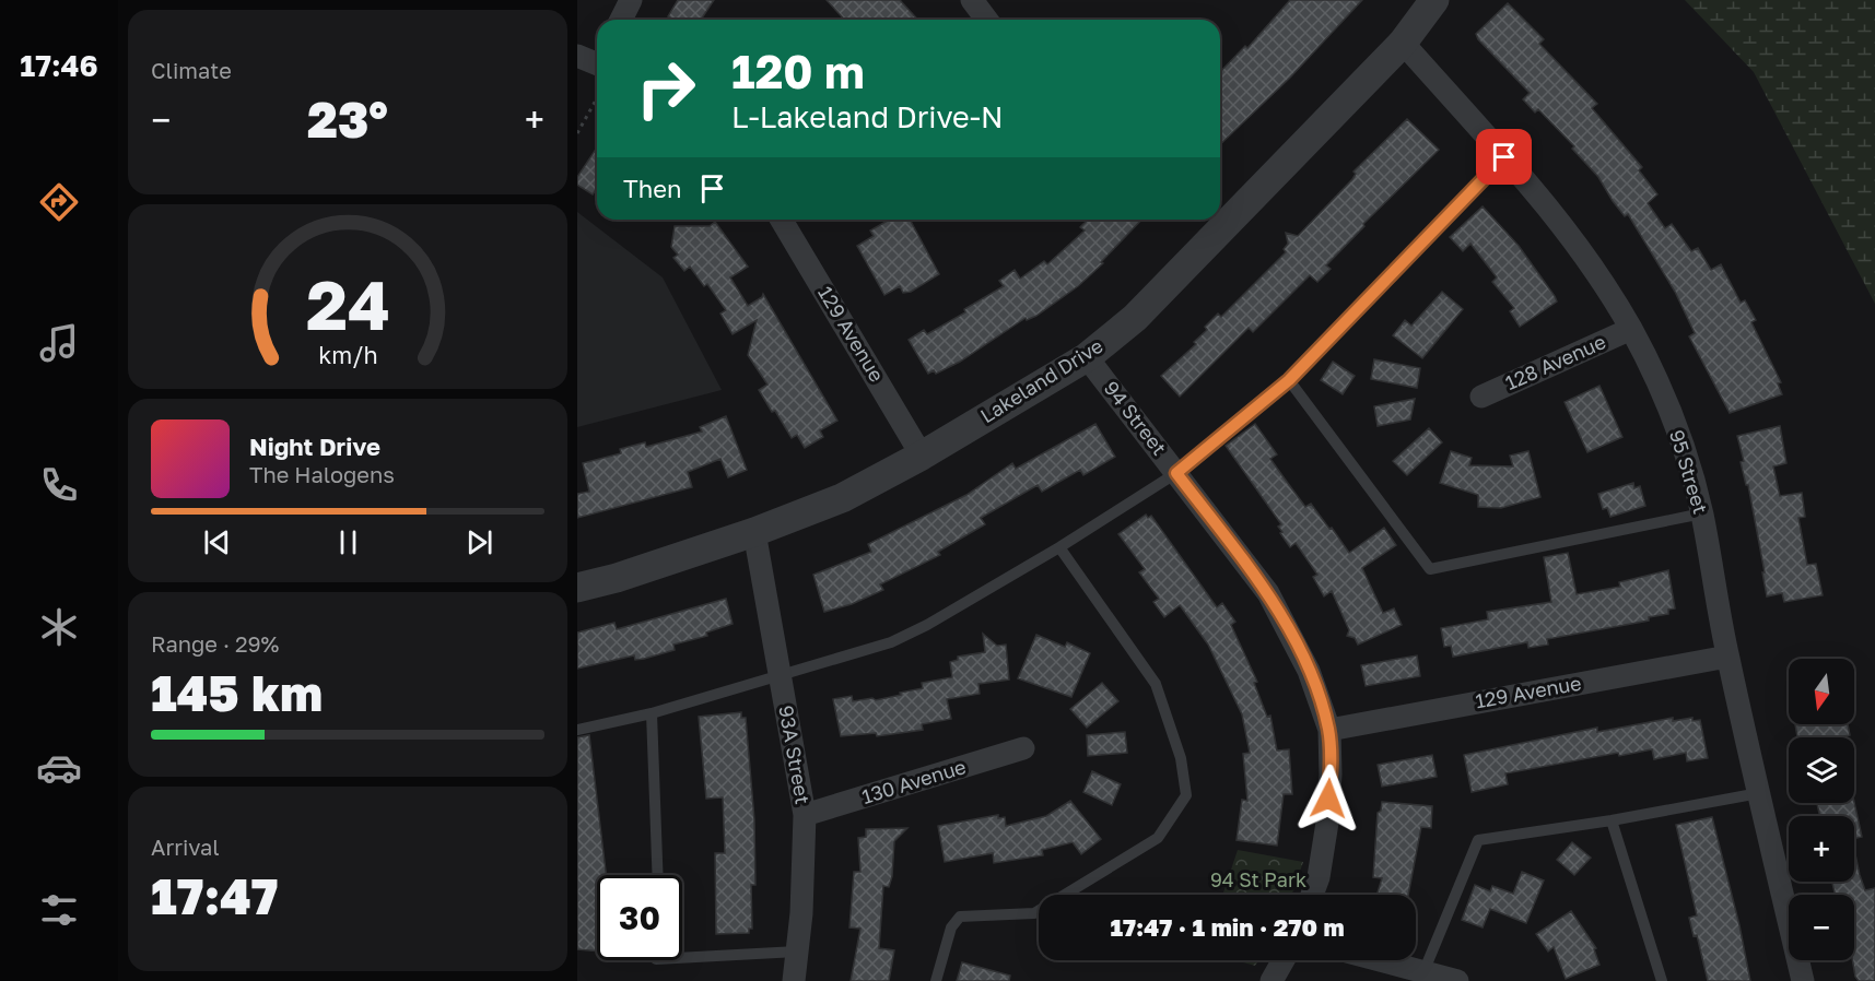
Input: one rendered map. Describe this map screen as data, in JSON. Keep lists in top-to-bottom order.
{
  "streets": {
    "street": [
      "129 Avenue",
      "128 Avenue",
      "Lakeland Drive",
      "94 Street",
      "95 Street",
      "93A Street",
      "130 Avenue"
    ]
  },
  "crossings": [
    ["129 Avenue", "Lakeland Drive"],
    ["129 Avenue", "94 Street"],
    ["129 Avenue", "95 Street"],
    ["128 Avenue", "95 Street"],
    ["Lakeland Drive", "94 Street"],
    ["Lakeland Drive", "95 Street"],
    ["Lakeland Drive", "93A Street"],
    ["93A Street", "130 Avenue"]
  ],
  "parks": ["94 St Park"],
  "north": "bottom",
  "page": {
    "tabs": "17:46",
    "tile": [
      "Climate",
      ["Range · 29%", "145 km"],
      ["Arrival", "17:47"]
    ],
    "turn": ["120 m", "L-Lakeland Drive-N"],
    "heat": ["−", "23°", "+"],
    "then": "Then",
    "song": ["Night Drive", "The Halogens"],
    "map_buttons": ["+", "−"],
    "limit": "30",
    "trip": "17:47 · 1 min · 270 m",
    "gauge": ["24", "km/h"]
  }
}
